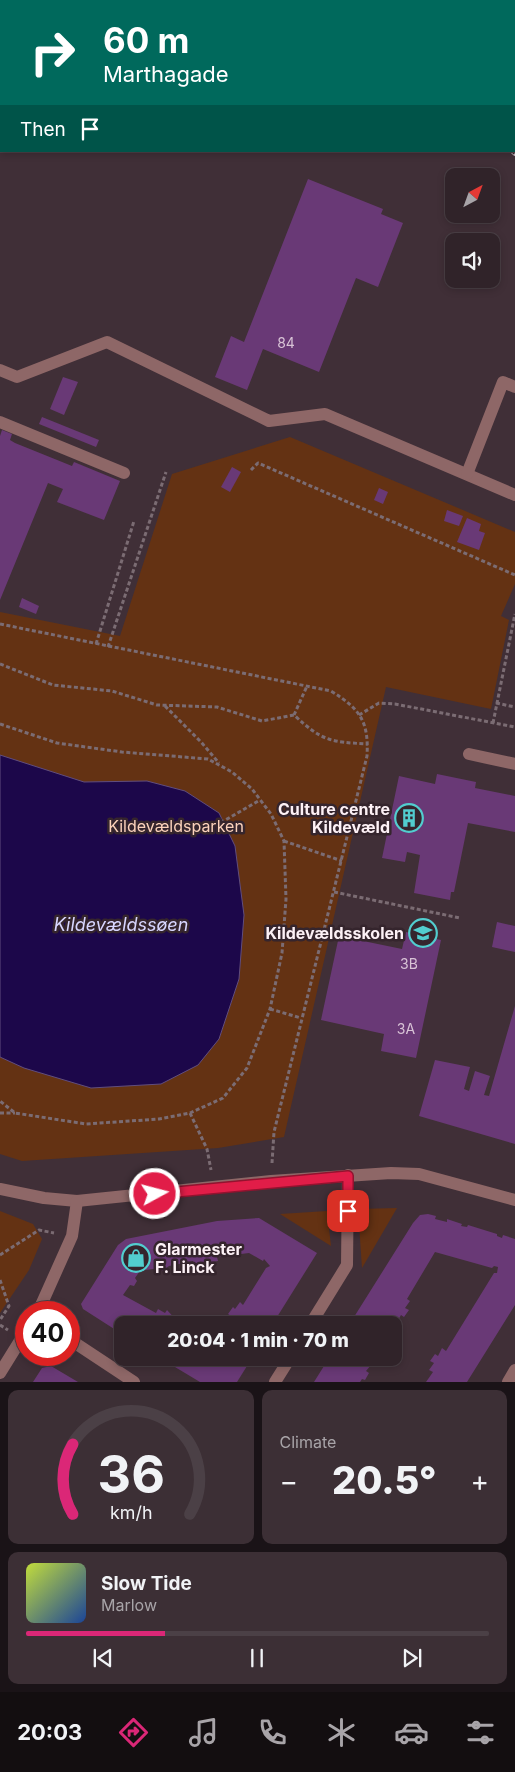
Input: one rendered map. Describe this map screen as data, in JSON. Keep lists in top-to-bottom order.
{
  "water": ["Kildevældssøen"],
  "parks": ["Kildevældsparken"],
  "places": {
    "building": ["Culture centre Kildevæld"],
    "school or university": ["Kildevældsskolen"],
    "shop": ["Glarmester F. Linck"]
  },
  "house_numbers": ["84", "3B", "3A"],
  "north": "top right",
  "page": {
    "turn": ["60 m", "Marthagade"],
    "then": "Then",
    "limit": "40",
    "trip": "20:04 · 1 min · 70 m",
    "tile": "Climate",
    "heat": ["−", "20.5°", "+"],
    "song": ["Slow Tide", "Marlow"],
    "tabs": "20:03",
    "gauge": ["36", "km/h"]
  }
}
